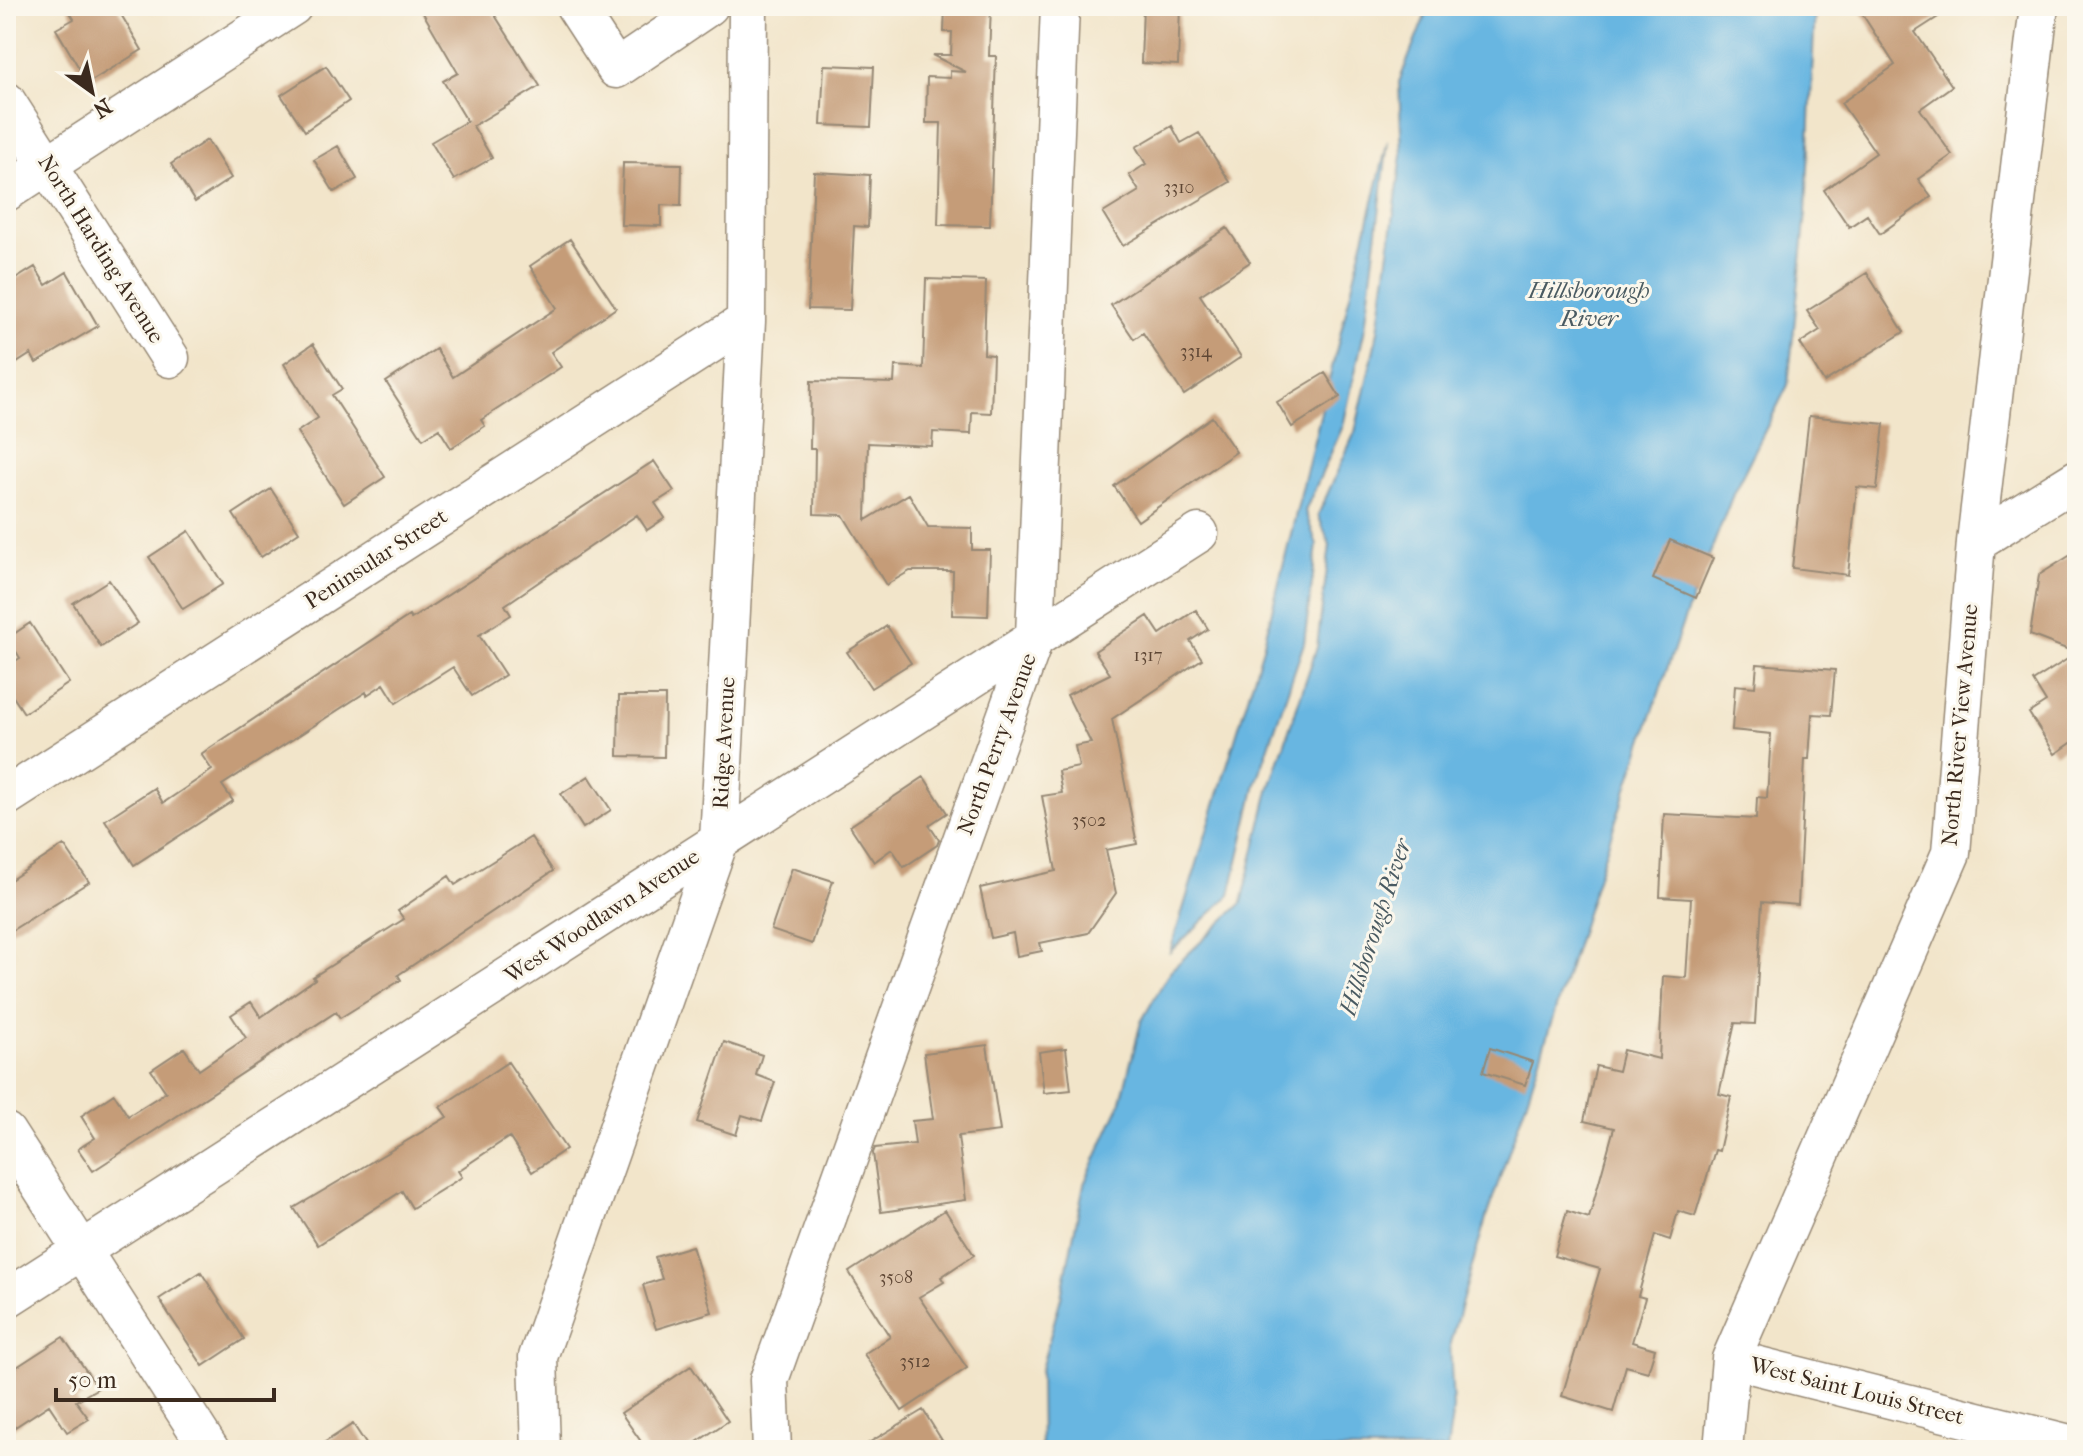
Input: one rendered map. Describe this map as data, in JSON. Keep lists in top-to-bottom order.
{
  "streets": {
    "street": [
      "North Harding Avenue",
      "Peninsular Street",
      "North River View Avenue",
      "Ridge Avenue",
      "North Perry Avenue",
      "West Woodlawn Avenue",
      "West Saint Louis Street"
    ]
  },
  "crossings": [
    ["Peninsular Street", "Ridge Avenue"],
    ["North River View Avenue", "West Saint Louis Street"],
    ["Ridge Avenue", "West Woodlawn Avenue"],
    ["North Perry Avenue", "West Woodlawn Avenue"]
  ],
  "water": ["Hillsborough River"],
  "house_numbers": [
    "3310",
    "3314",
    "1317",
    "3502",
    "3508",
    "3512"
  ],
  "scale_bar": "50 m",
  "north": "bottom right"
}
